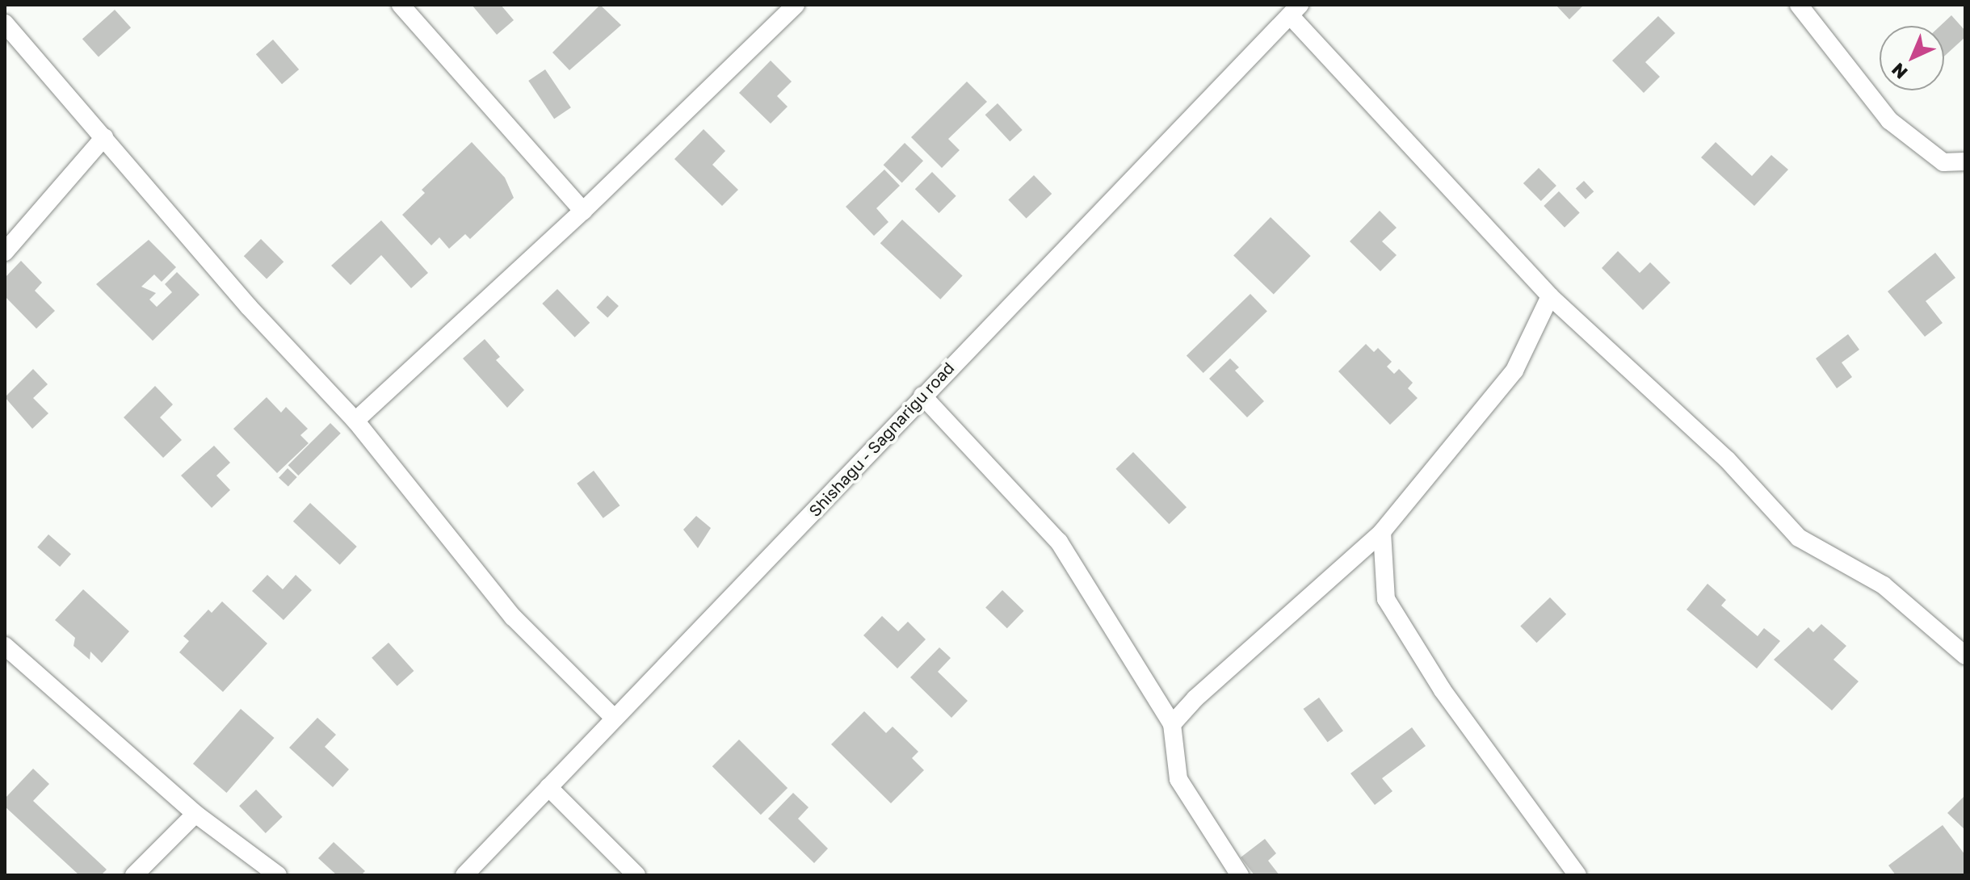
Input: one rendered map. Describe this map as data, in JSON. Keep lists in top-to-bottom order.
{
  "streets": {
    "street": ["Shishagu - Sagnarigu road"]
  },
  "north": "bottom left"
}
